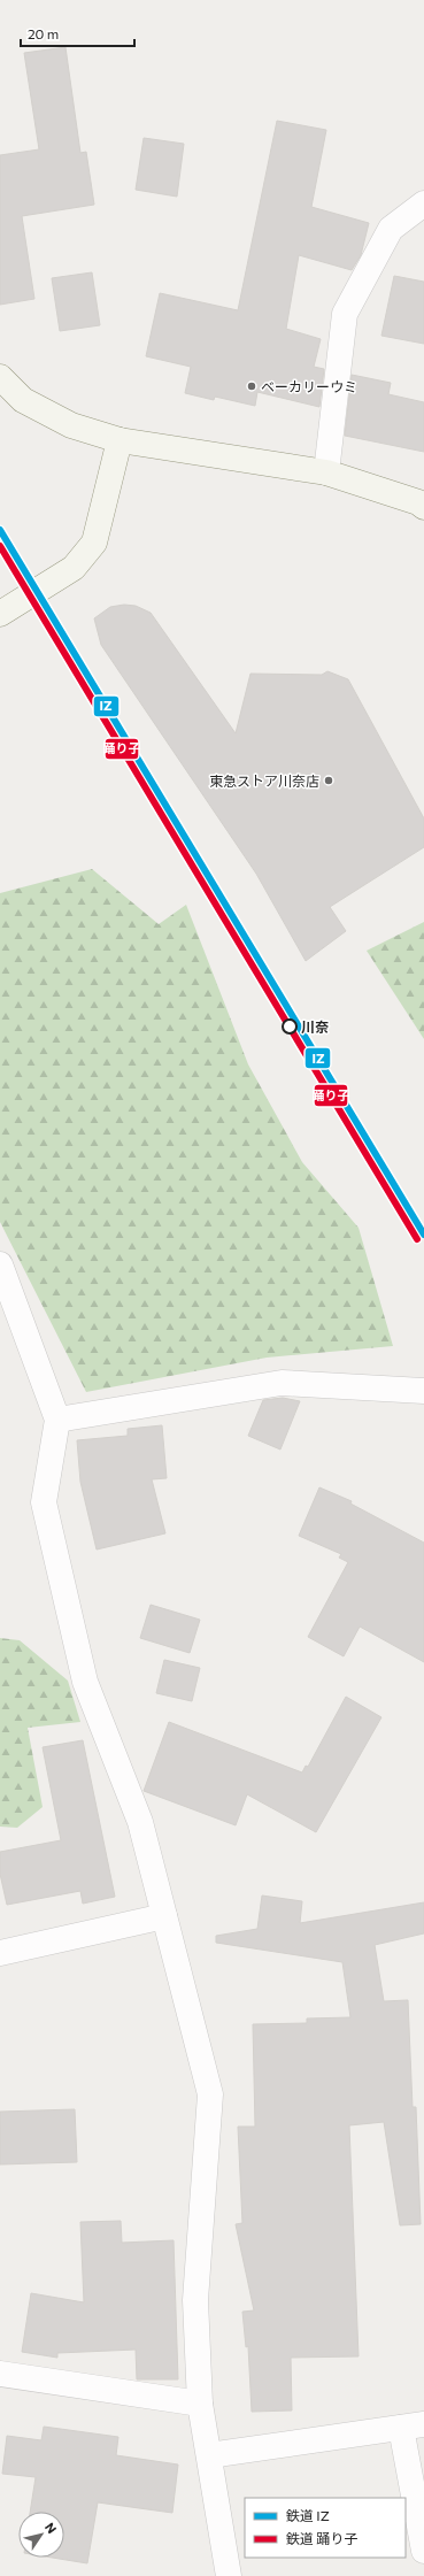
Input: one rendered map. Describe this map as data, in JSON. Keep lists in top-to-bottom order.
{
  "places": ["ベーカリーウミ", "東急ストア川奈店", "川奈"],
  "lines": ["rail line IZ", "rail line 踊り子"],
  "legend": ["鉄道 IZ", "鉄道 踊り子"],
  "scale_bar": "20 m",
  "north": "top right"
}
